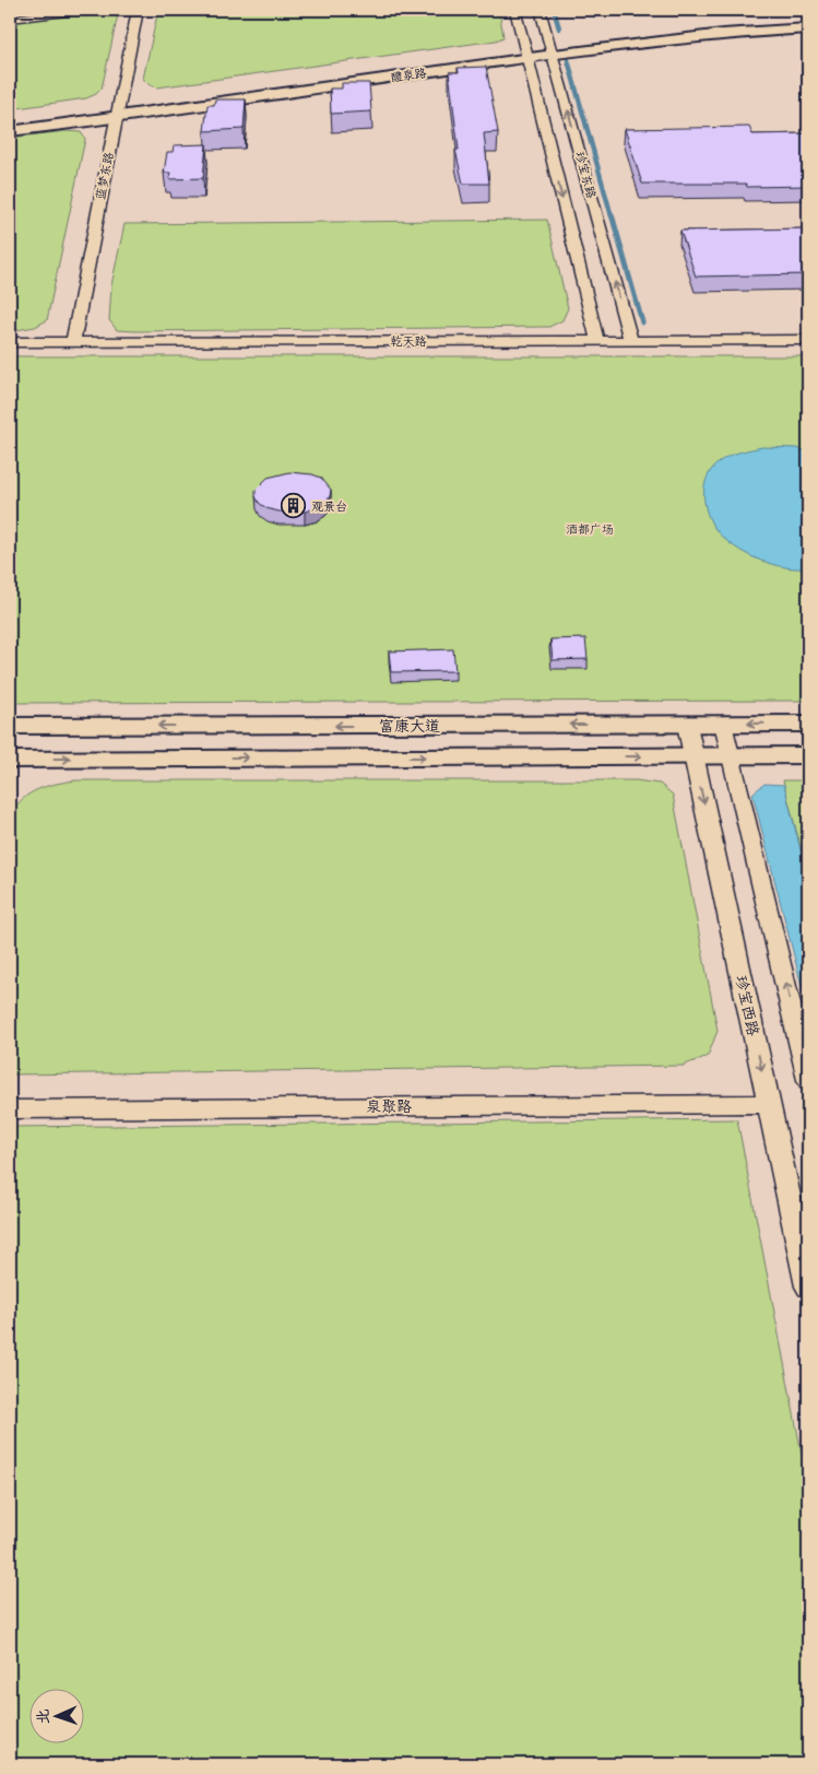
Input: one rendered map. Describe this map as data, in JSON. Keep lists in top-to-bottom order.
{
  "streets": {
    "street": [
      "醴泉路",
      "珍宝东路",
      "蓝梦东路",
      "乾天路",
      "富康大道",
      "珍宝西路",
      "泉聚路"
    ]
  },
  "crossings": [
    ["醴泉路", "珍宝东路"],
    ["醴泉路", "蓝梦东路"],
    ["珍宝东路", "乾天路"],
    ["蓝梦东路", "乾天路"],
    ["富康大道", "珍宝西路"],
    ["珍宝西路", "泉聚路"]
  ],
  "parks": ["酒都广场"],
  "places": {
    "building": ["观景台"]
  },
  "north": "left"
}
